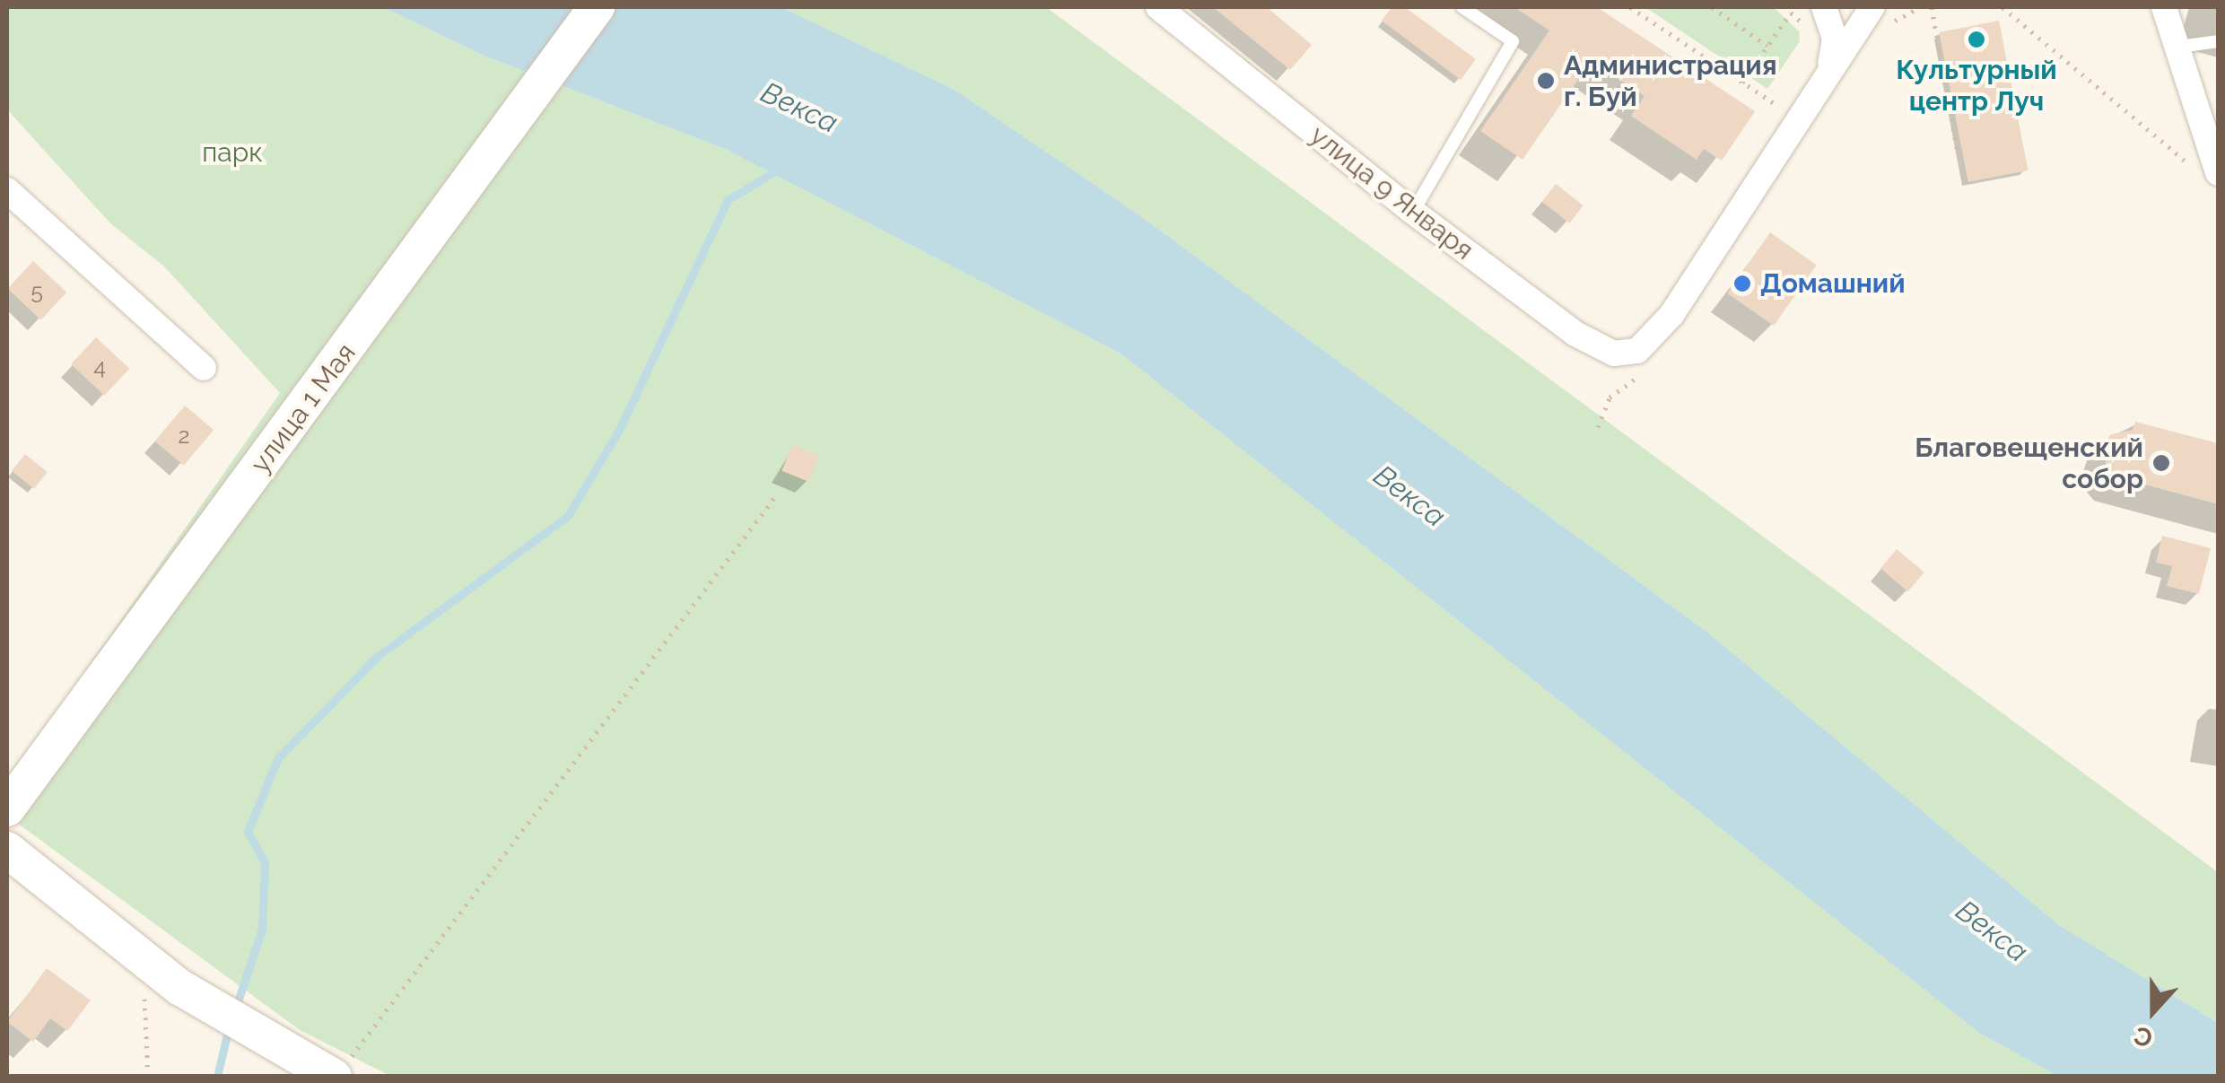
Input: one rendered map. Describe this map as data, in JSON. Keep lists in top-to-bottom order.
{
  "streets": {
    "main road": ["улица 1 Мая"],
    "street": ["улица 9 Января"]
  },
  "water": ["Векса"],
  "parks": ["парк"],
  "places": [
    "Культурный центр Луч",
    "Администрация г. Буй",
    "Домашний",
    "Благовещенский собор"
  ],
  "house_numbers": ["5", "4", "2"],
  "north": "bottom"
}
